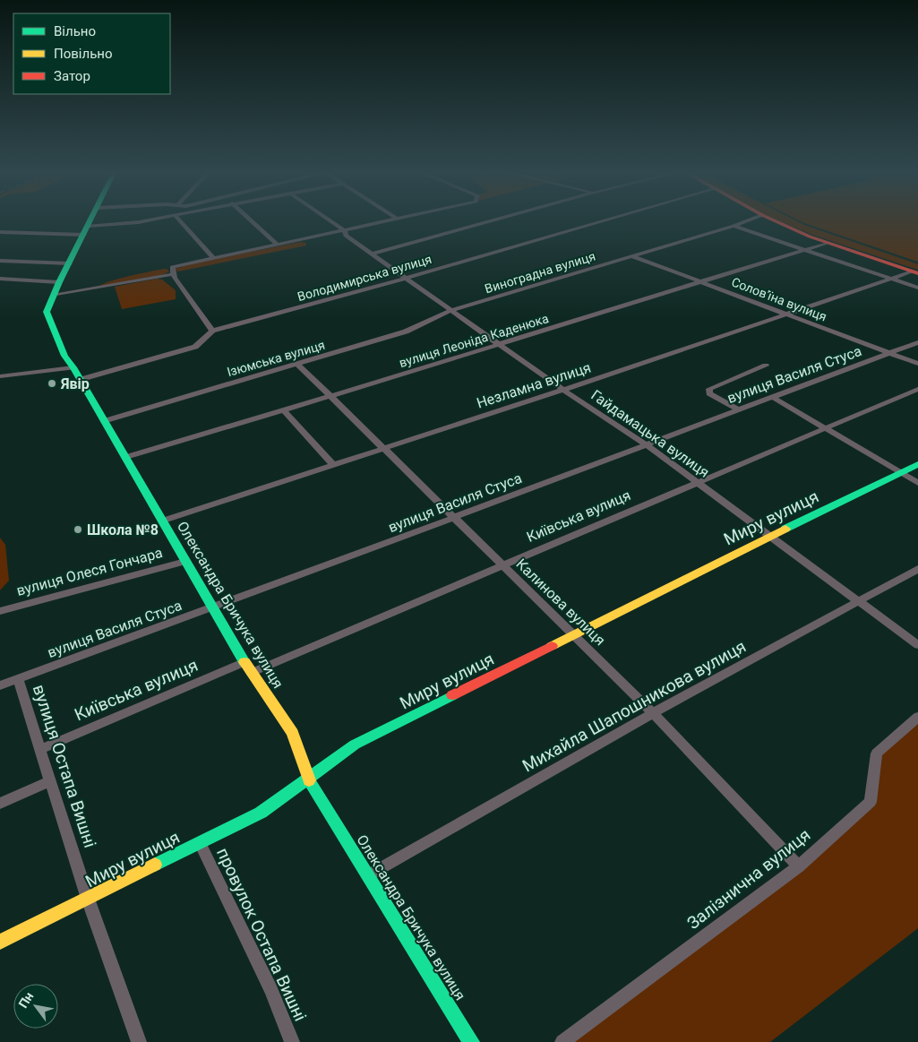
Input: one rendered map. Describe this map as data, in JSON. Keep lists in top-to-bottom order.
{
  "streets": {
    "street": [
      "Виноградна вулиця",
      "Володимирська вулиця",
      "Солов'їна вулиця",
      "вулиця Леоніда Каденюка",
      "Ізюмська вулиця",
      "вулиця Василя Стуса",
      "Незламна вулиця",
      "Гайдамацька вулиця",
      "Київська вулиця",
      "Миру вулиця",
      "вулиця Олеся Гончара",
      "Калинова вулиця",
      "Олександра Бричука вулиця",
      "Михайла Шапошникова вулиця",
      "вулиця Остапа Вишні",
      "Залізнична вулиця",
      "провулок Остапа Вишні"
    ]
  },
  "crossings": [
    ["Виноградна вулиця", "Солов'їна вулиця"],
    ["Виноградна вулиця", "Ізюмська вулиця"],
    ["Виноградна вулиця", "Гайдамацька вулиця"],
    ["Володимирська вулиця", "Гайдамацька вулиця"],
    ["Володимирська вулиця", "Олександра Бричука вулиця"],
    ["Солов'їна вулиця", "вулиця Леоніда Каденюка"],
    ["Солов'їна вулиця", "вулиця Василя Стуса"],
    ["Солов'їна вулиця", "Незламна вулиця"],
    ["вулиця Леоніда Каденюка", "Гайдамацька вулиця"],
    ["вулиця Леоніда Каденюка", "Калинова вулиця"],
    ["вулиця Леоніда Каденюка", "Олександра Бричука вулиця"],
    ["Ізюмська вулиця", "Гайдамацька вулиця"],
    ["Ізюмська вулиця", "Калинова вулиця"],
    ["Ізюмська вулиця", "Олександра Бричука вулиця"],
    ["вулиця Василя Стуса", "Гайдамацька вулиця"],
    ["вулиця Василя Стуса", "Калинова вулиця"],
    ["вулиця Василя Стуса", "Олександра Бричука вулиця"],
    ["вулиця Василя Стуса", "вулиця Остапа Вишні"],
    ["Незламна вулиця", "Гайдамацька вулиця"],
    ["Незламна вулиця", "Калинова вулиця"],
    ["Незламна вулиця", "Олександра Бричука вулиця"],
    ["Гайдамацька вулиця", "Київська вулиця"],
    ["Гайдамацька вулиця", "Миру вулиця"],
    ["Гайдамацька вулиця", "Михайла Шапошникова вулиця"],
    ["Київська вулиця", "Калинова вулиця"],
    ["Київська вулиця", "Олександра Бричука вулиця"],
    ["Київська вулиця", "вулиця Остапа Вишні"],
    ["Миру вулиця", "Калинова вулиця"],
    ["Миру вулиця", "Олександра Бричука вулиця"],
    ["Миру вулиця", "вулиця Остапа Вишні"],
    ["Миру вулиця", "провулок Остапа Вишні"],
    ["вулиця Олеся Гончара", "Олександра Бричука вулиця"],
    ["Калинова вулиця", "Михайла Шапошникова вулиця"],
    ["Калинова вулиця", "Залізнична вулиця"],
    ["Олександра Бричука вулиця", "Михайла Шапошникова вулиця"]
  ],
  "places": ["Явiр", "Школа №8"],
  "legend": ["Вільно", "Повільно", "Затор"],
  "north": "top left"
}
